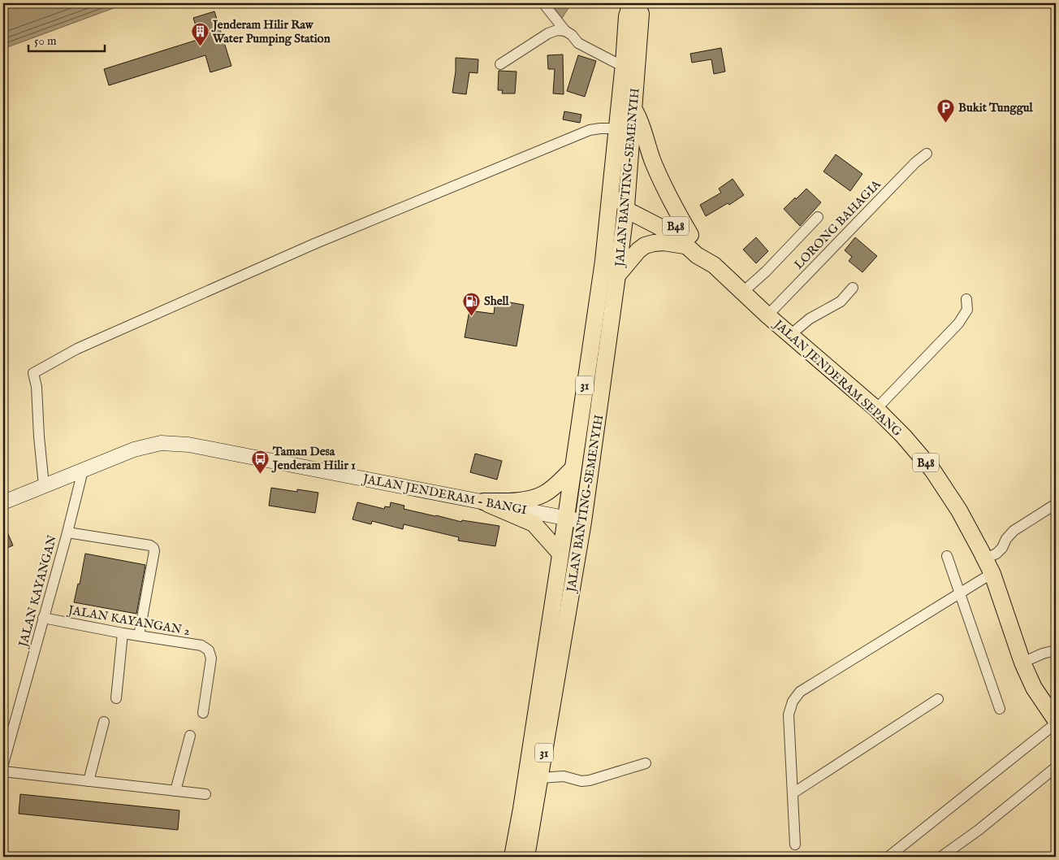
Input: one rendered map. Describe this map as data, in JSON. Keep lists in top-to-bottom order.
{
  "streets": {
    "main road": [
      "JALAN BANTING-SEMENYIH",
      "B48",
      "JALAN JENDERAM SEPANG",
      "31",
      "JALAN JENDERAM - BANGI"
    ],
    "street": ["LORONG BAHAGIA", "JALAN KAYANGAN", "JALAN KAYANGAN 2"]
  },
  "crossings": [
    ["JALAN BANTING-SEMENYIH", "B48"],
    ["JALAN BANTING-SEMENYIH", "JALAN JENDERAM - BANGI"],
    ["LORONG BAHAGIA", "JALAN JENDERAM SEPANG"],
    ["B48", "JALAN JENDERAM SEPANG"],
    ["JALAN JENDERAM - BANGI", "JALAN KAYANGAN"],
    ["JALAN KAYANGAN", "JALAN KAYANGAN 2"]
  ],
  "places": {
    "building": ["Jenderam Hilir Raw Water Pumping Station"],
    "parking": ["Bukit Tunggul"],
    "fuel station": ["Shell"],
    "bus stop": ["Taman Desa Jenderam Hilir 1"]
  },
  "scale_bar": "50 m"
}
